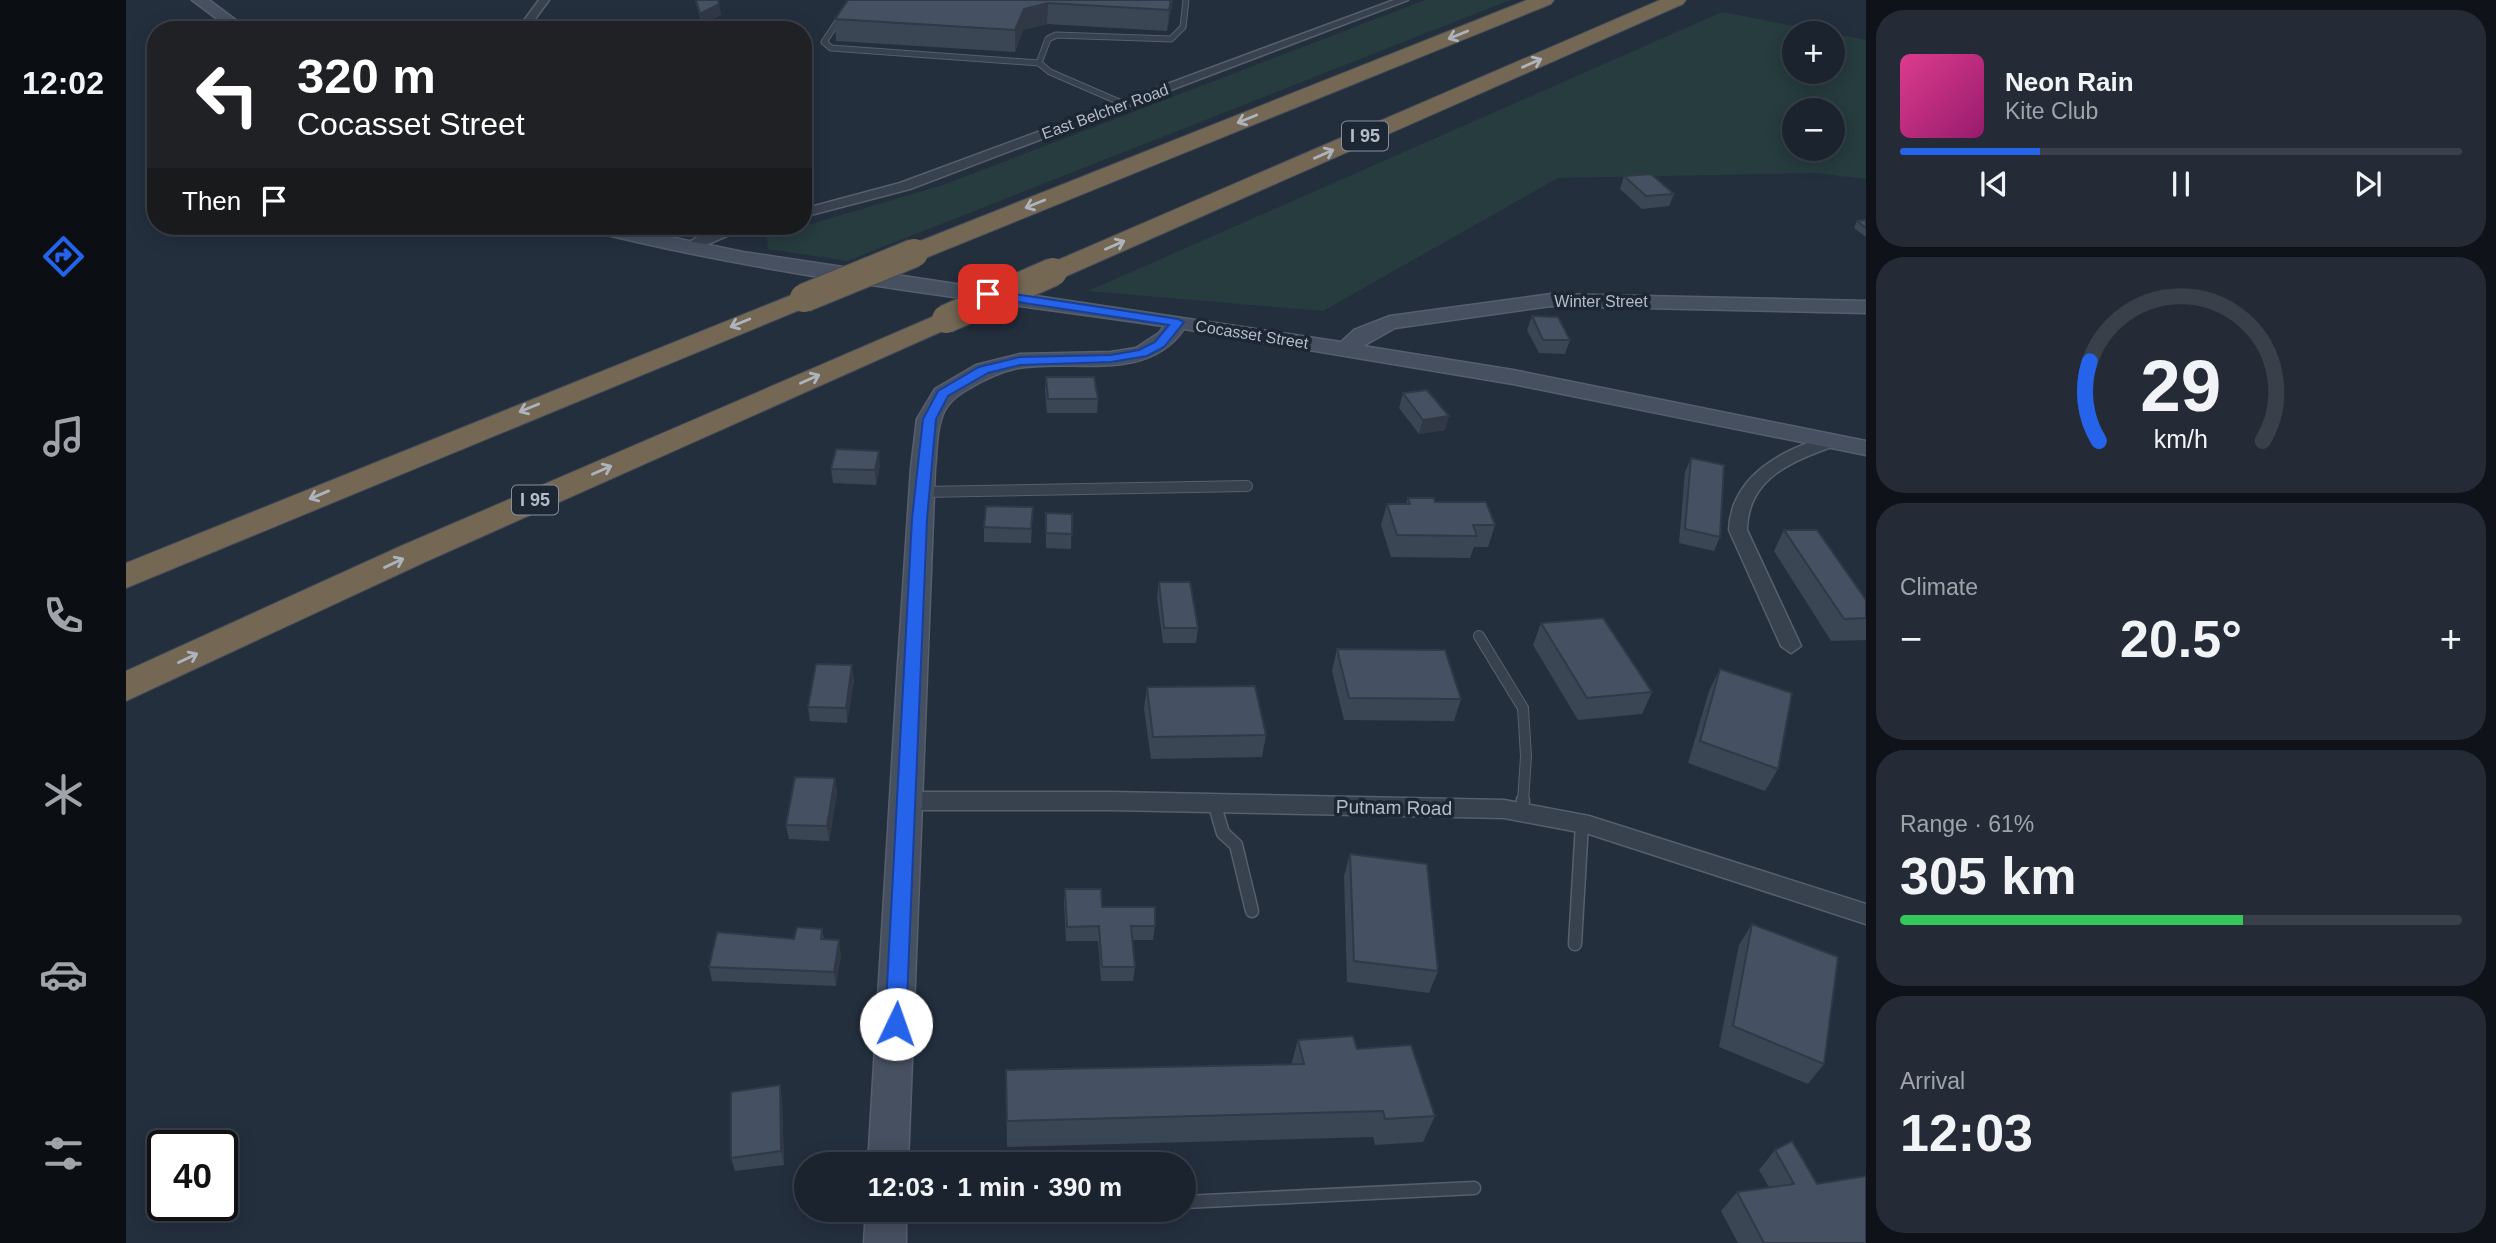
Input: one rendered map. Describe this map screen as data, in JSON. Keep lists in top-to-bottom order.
{
  "streets": {
    "highway": ["I 95"],
    "street": [
      "East Belcher Road",
      "Winter Street",
      "Cocasset Street",
      "Putnam Road"
    ]
  },
  "crossings": [
    ["Winter Street", "Cocasset Street"]
  ],
  "page": {
    "tabs": "12:02",
    "map_buttons": ["+", "−"],
    "turn": ["320 m", "Cocasset Street"],
    "song": ["Neon Rain", "Kite Club"],
    "then": "Then",
    "tile": [
      "Climate",
      ["Range · 61%", "305 km"],
      ["Arrival", "12:03"]
    ],
    "heat": ["−", "20.5°", "+"],
    "limit": "40",
    "trip": "12:03 · 1 min · 390 m",
    "gauge": ["29", "km/h"]
  }
}
